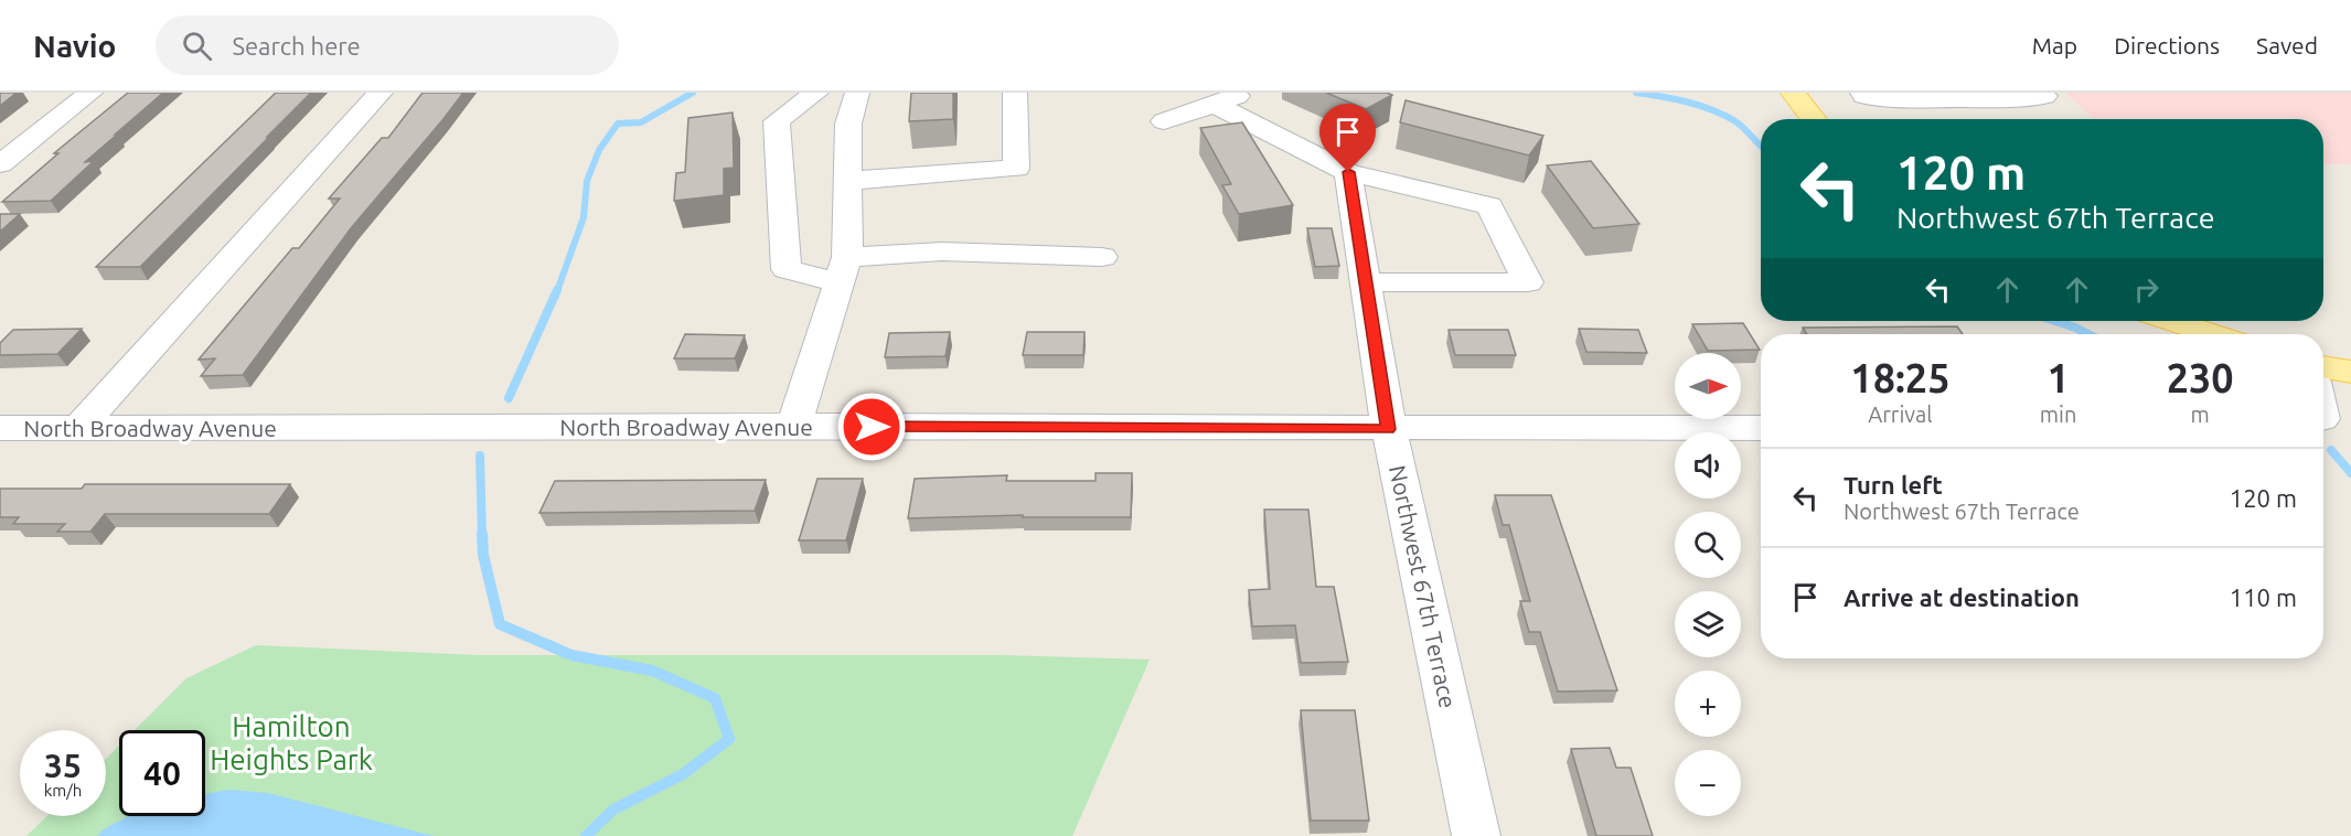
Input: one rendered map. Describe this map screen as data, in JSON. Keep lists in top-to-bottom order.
{
  "streets": {
    "street": ["North Broadway Avenue", "Northwest 67th Terrace"]
  },
  "crossings": [
    ["North Broadway Avenue", "Northwest 67th Terrace"]
  ],
  "parks": ["Hamilton Heights Park"],
  "north": "right",
  "page": {
    "header": "Navio",
    "search": "Search here",
    "nav": ["Map", "Directions", "Saved"],
    "turn": ["120 m", "Northwest 67th Terrace"],
    "eta": [
      "18:25",
      "Arrival",
      "1",
      "min",
      "230",
      "m"
    ],
    "map_buttons": ["+", "−"],
    "list": [
      {
        "name": "Turn left",
        "note": "Northwest 67th Terrace",
        "value": "120 m"
      },
      {
        "name": "Arrive at destination",
        "value": "110 m"
      }
    ],
    "speed": "35 km/h",
    "limit": "40"
  }
}
